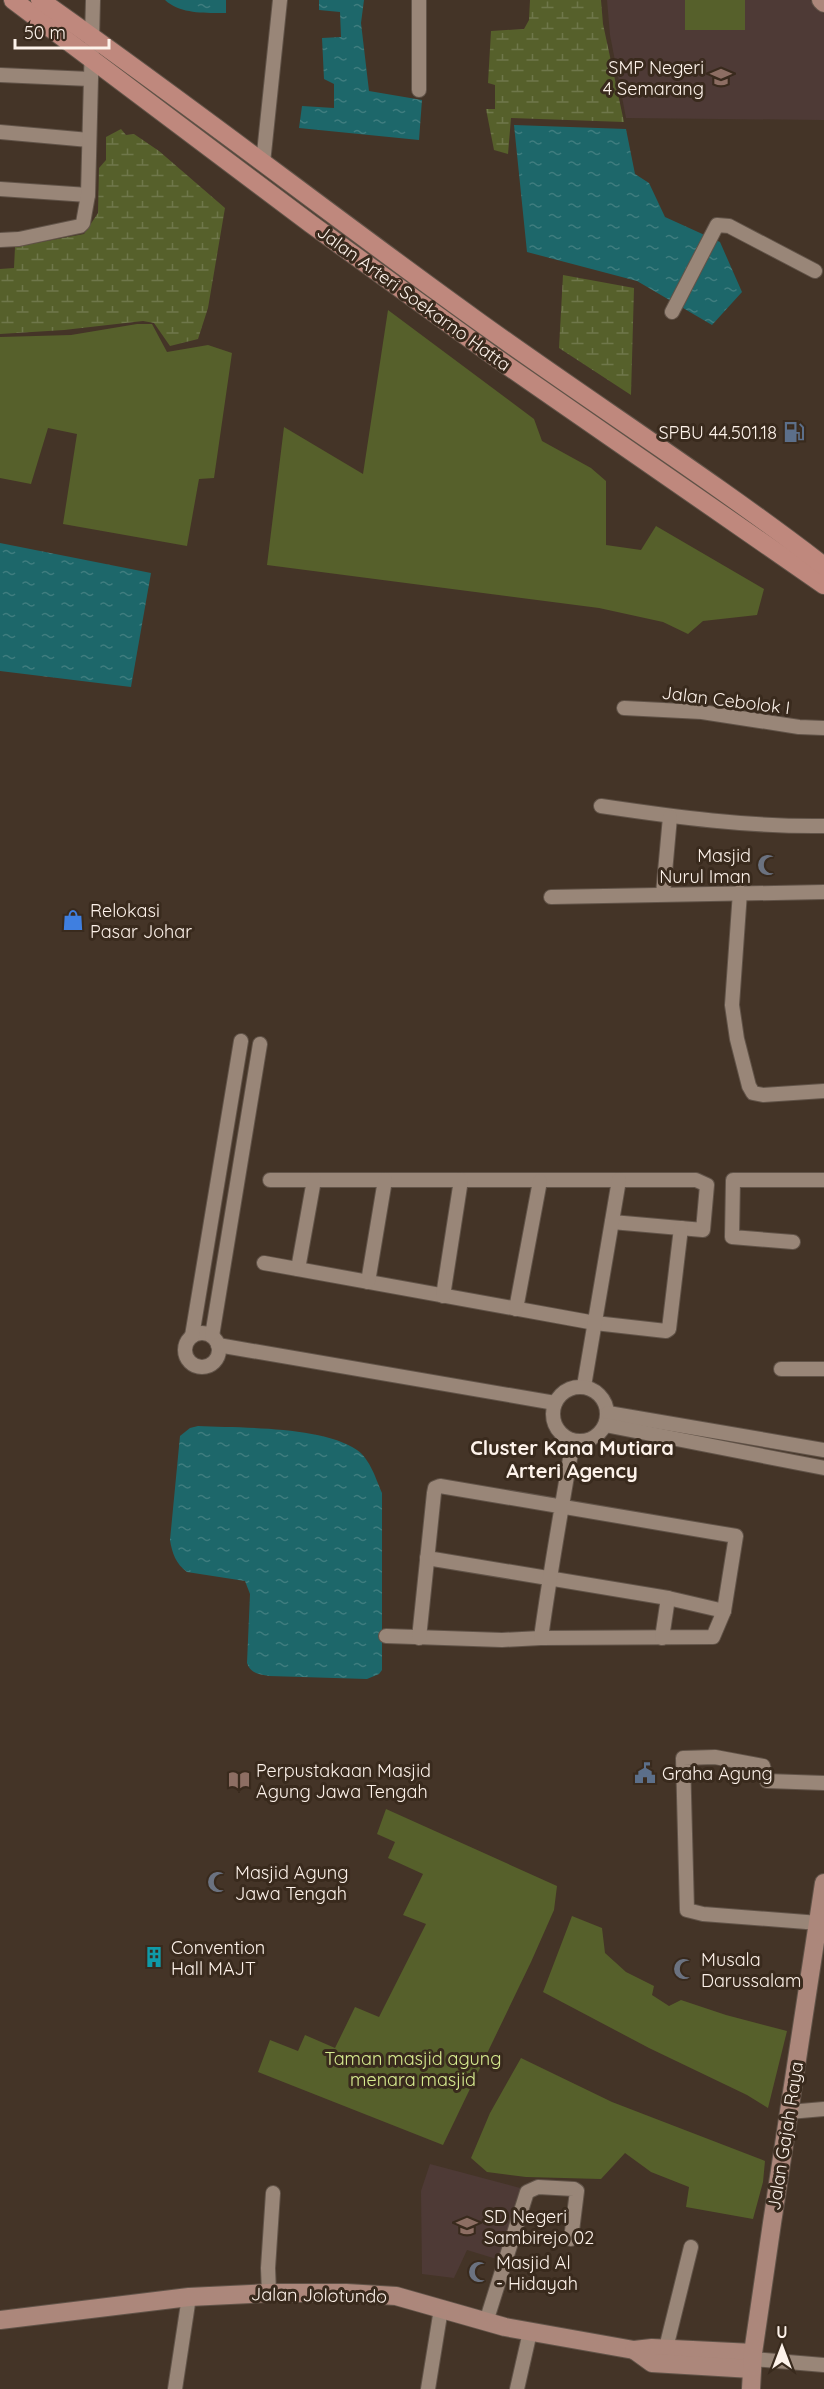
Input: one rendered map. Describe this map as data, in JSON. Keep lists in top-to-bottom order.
{
  "streets": {
    "main road": ["Jalan Arteri Soekarno Hatta", "Jalan Gajah Raya", "Jalan Jolotundo"],
    "street": ["Jalan Cebolok I"]
  },
  "crossings": [
    ["Jalan Gajah Raya", "Jalan Jolotundo"]
  ],
  "districts": ["Cluster Kana Mutiara Arteri Agency"],
  "parks": ["Taman masjid agung menara masjid"],
  "places": {
    "school or university": ["SMP Negeri 4 Semarang", "SD Negeri Sambirejo 02"],
    "fuel station": ["SPBU 44.501.18"],
    "mosque": [
      "Masjid Nurul Iman",
      "Masjid Agung Jawa Tengah",
      "Musala Darussalam",
      "Masjid Al - Hidayah"
    ],
    "shop": ["Relokasi Pasar Johar"],
    "public building": ["Graha Agung"],
    "library": ["Perpustakaan Masjid Agung Jawa Tengah"],
    "building": ["Convention Hall MAJT"]
  },
  "scale_bar": "50 m",
  "north": "top"
}
